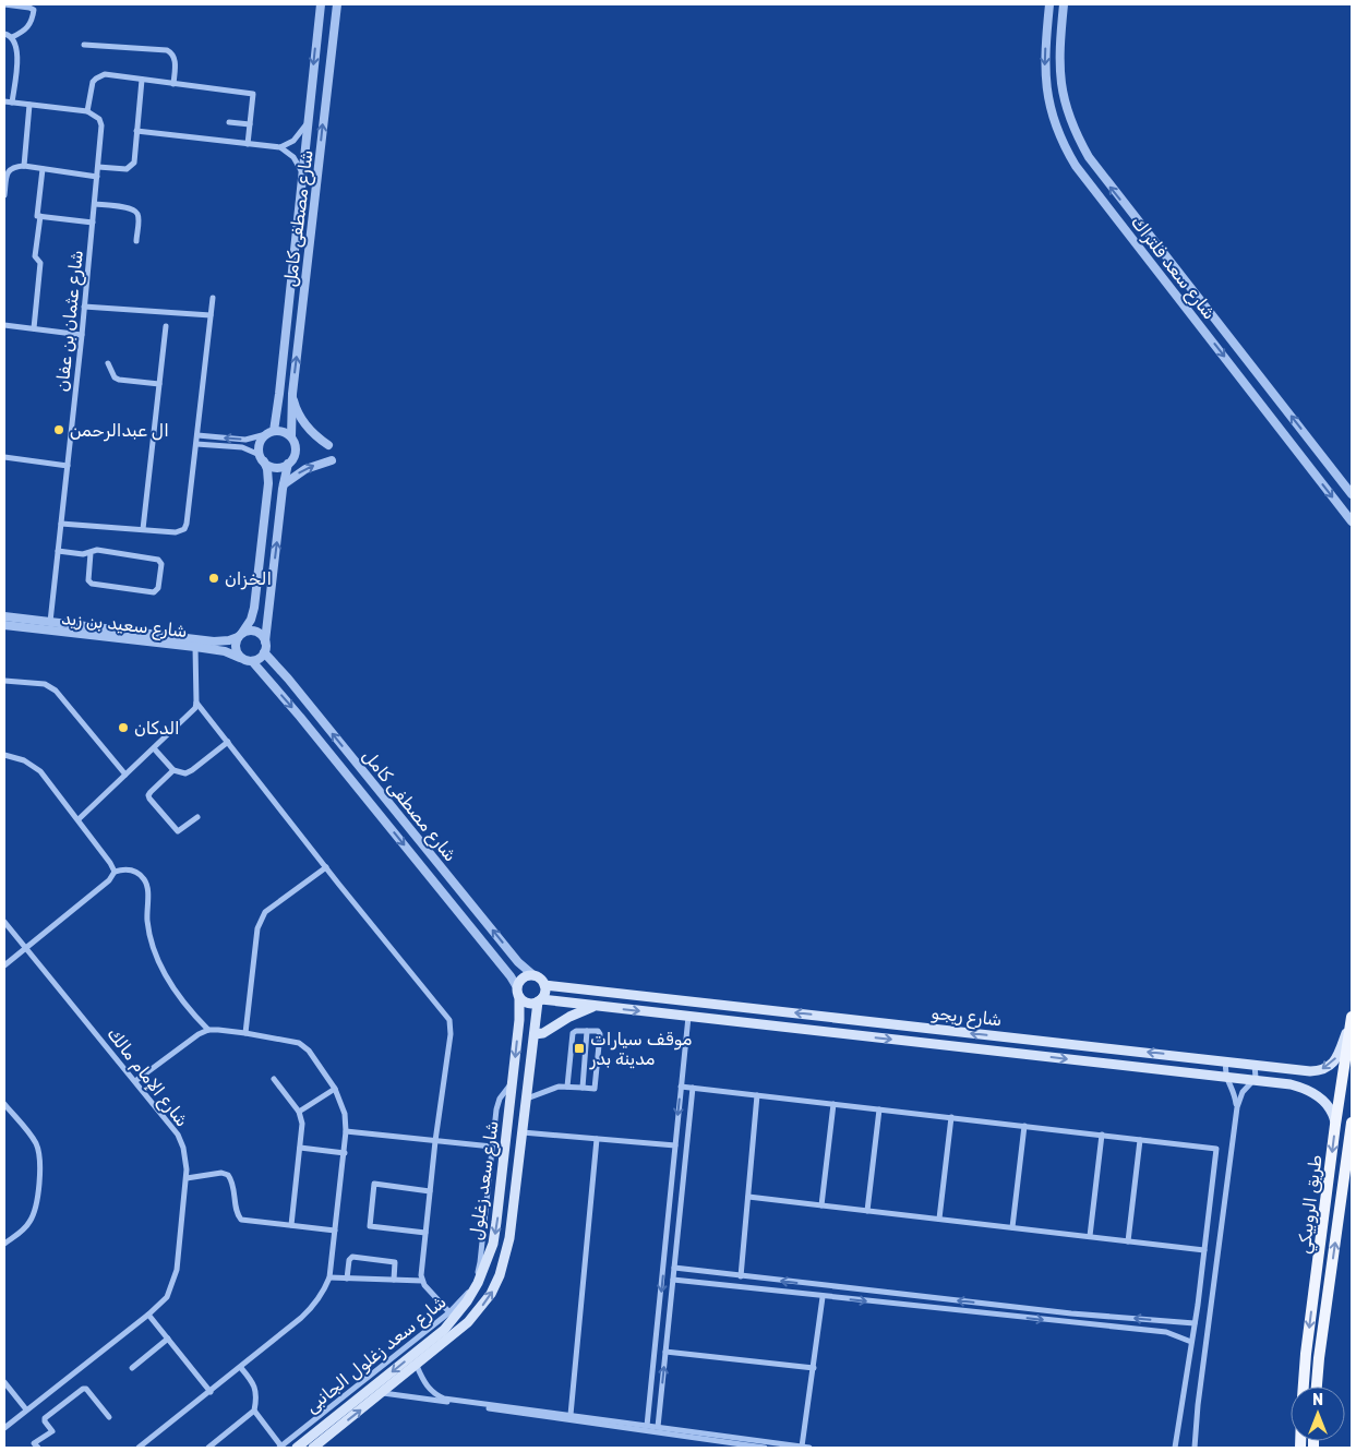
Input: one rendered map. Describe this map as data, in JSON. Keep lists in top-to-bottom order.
{
  "streets": {
    "main road": ["شارع ريجو", "شارع سعد زغلول", "طريق الروبيكي"],
    "street": [
      "شارع مصطفى كامل",
      "شارع سعد فلتراك",
      "شارع عثمان بن عفان",
      "شارع سعيد بن زيد",
      "شارع الإمام مالك",
      "شارع سعد زغلول الجانبى"
    ]
  },
  "crossings": [
    ["شارع مصطفى كامل", "شارع سعيد بن زيد"],
    ["شارع مصطفى كامل", "شارع ريجو"],
    ["شارع مصطفى كامل", "شارع سعد زغلول"],
    ["شارع عثمان بن عفان", "شارع سعيد بن زيد"],
    ["شارع ريجو", "شارع سعد زغلول"],
    ["شارع ريجو", "طريق الروبيكي"],
    ["شارع سعد زغلول", "شارع سعد زغلول الجانبى"]
  ],
  "places": {
    "other": ["ال عبدالرحمن", "الخزان", "الدكان"],
    "transit": ["موقف سيارات مدينة بدر"]
  },
  "north": "top"
}
